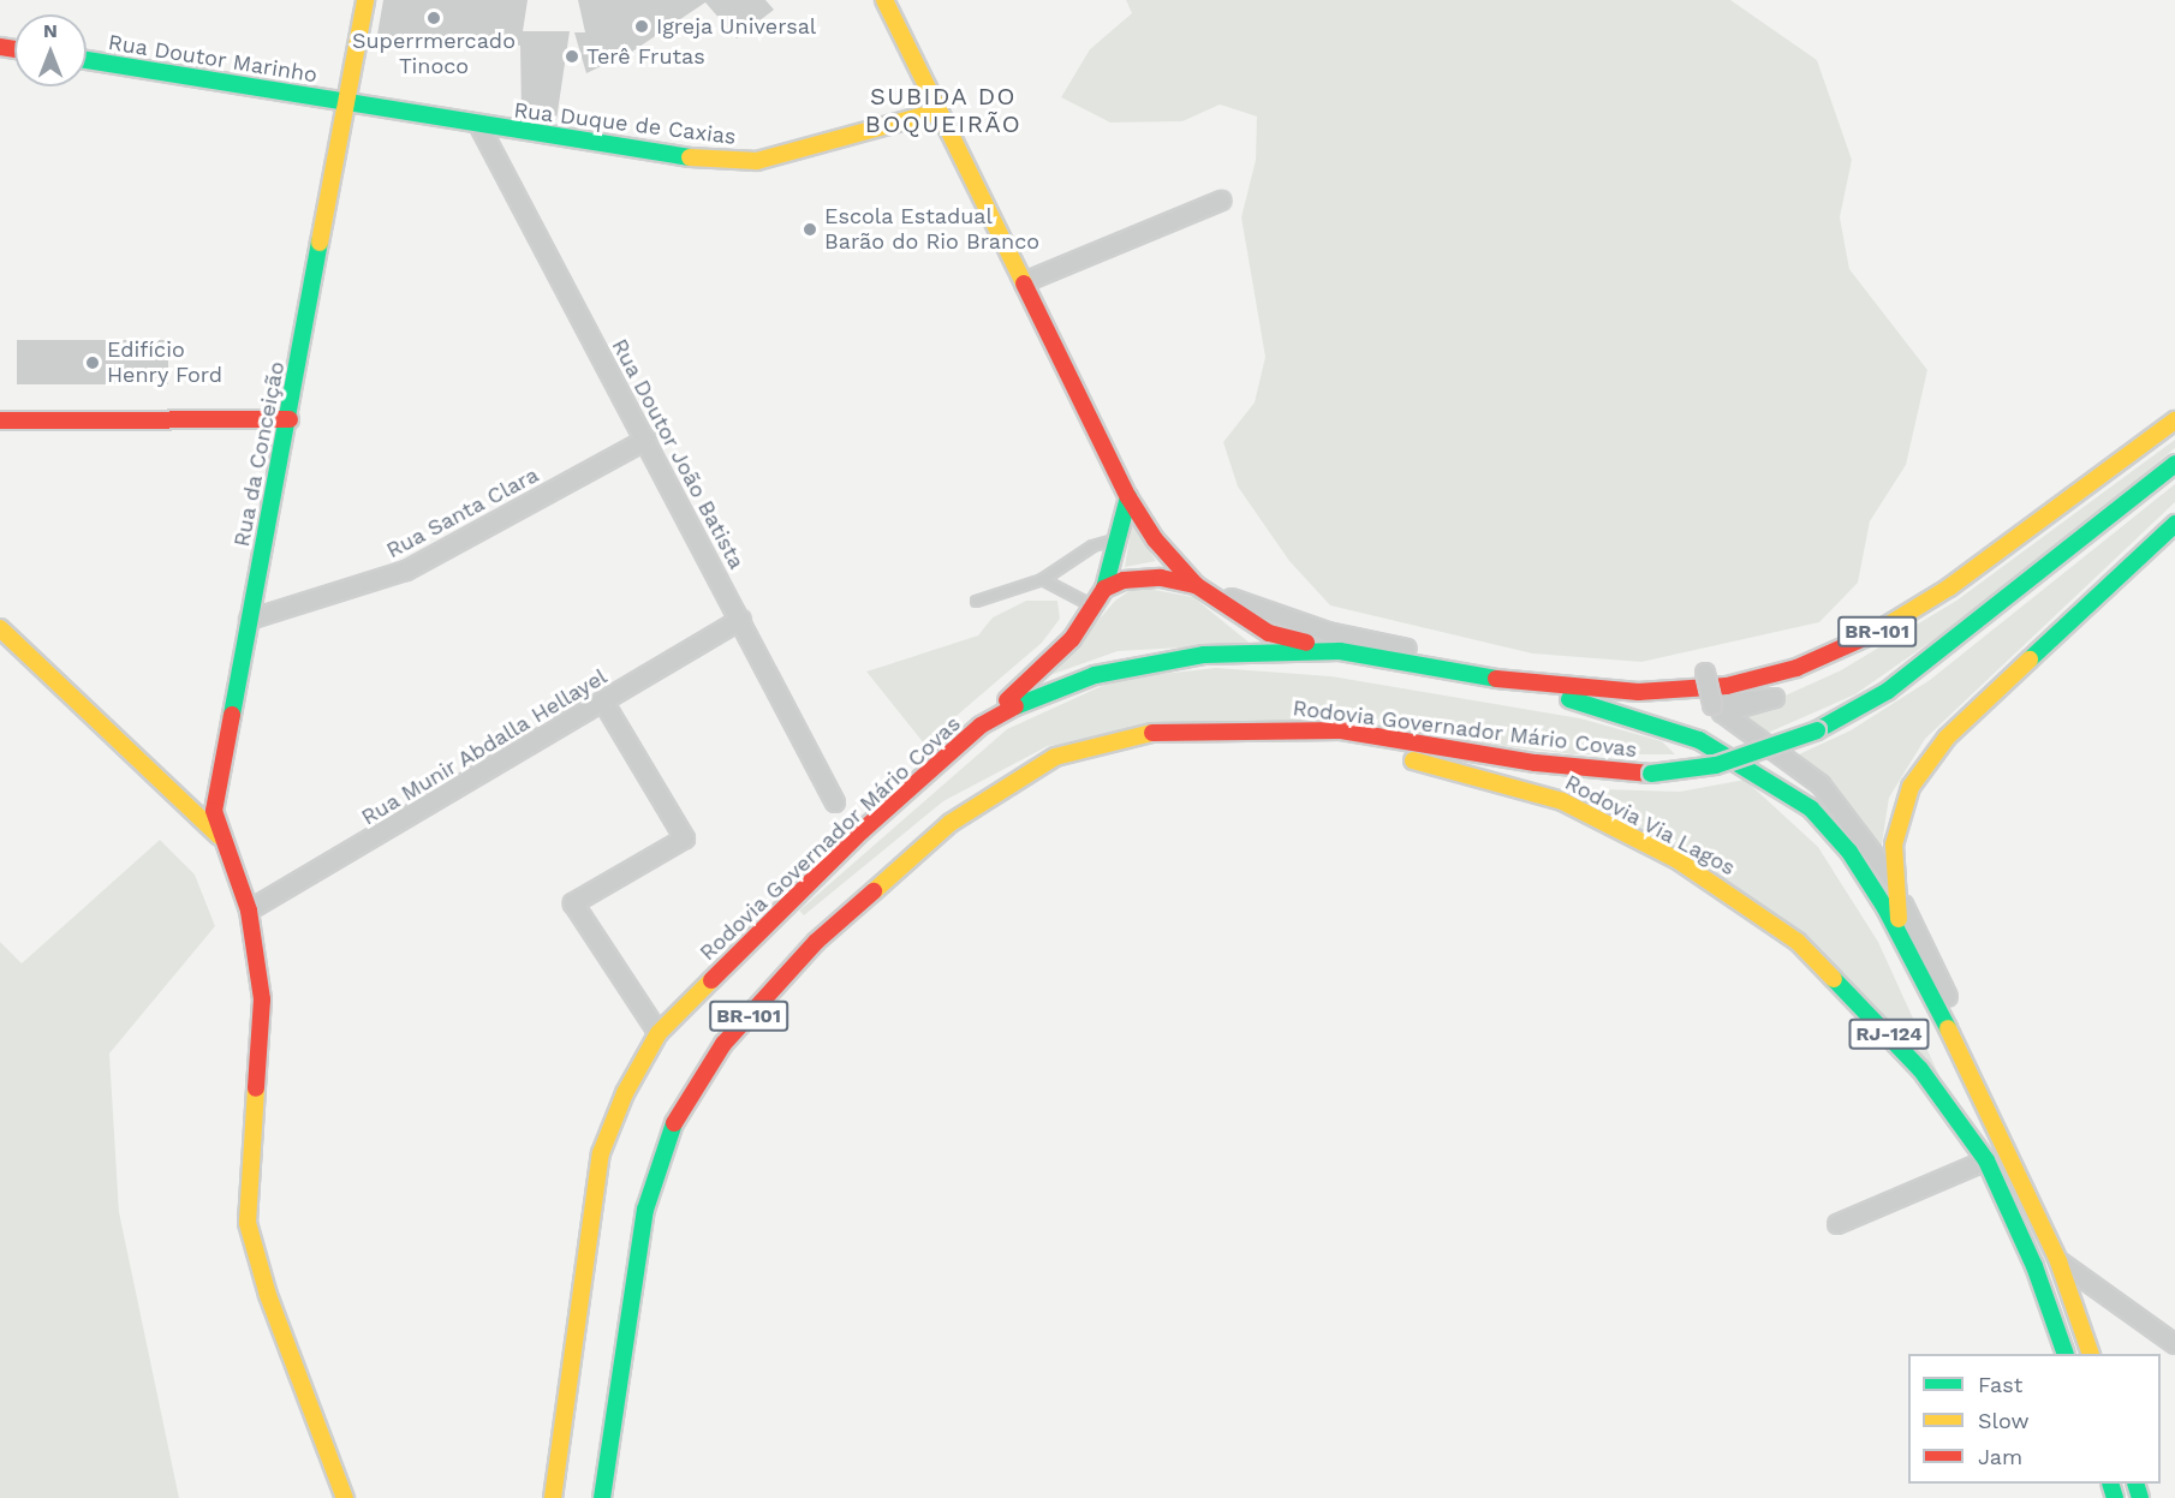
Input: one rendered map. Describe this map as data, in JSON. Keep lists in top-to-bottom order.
{
  "streets": {
    "main road": [
      "Rua Doutor Marinho",
      "Rua Duque de Caxias",
      "Rua da Conceição",
      "BR-101",
      "Rodovia Governador Mário Covas",
      "Rodovia Via Lagos",
      "RJ-124"
    ],
    "street": ["Rua Doutor João Batista", "Rua Santa Clara", "Rua Munir Abdalla Hellayel"]
  },
  "crossings": [
    ["Rua Doutor Marinho", "Rua Duque de Caxias"],
    ["Rua Doutor Marinho", "Rua da Conceição"],
    ["Rua Duque de Caxias", "Rua da Conceição"],
    ["Rua Duque de Caxias", "Rua Doutor João Batista"],
    ["Rua da Conceição", "Rua Santa Clara"],
    ["Rua da Conceição", "Rua Munir Abdalla Hellayel"],
    ["Rua Doutor João Batista", "Rua Santa Clara"],
    ["Rua Doutor João Batista", "Rua Munir Abdalla Hellayel"],
    ["Rodovia Governador Mário Covas", "Rodovia Via Lagos"],
    ["Rodovia Governador Mário Covas", "RJ-124"]
  ],
  "districts": ["SUBIDA DO BOQUEIRÃO"],
  "places": [
    "Superrmercado Tinoco",
    "Igreja Universal",
    "Terê Frutas",
    "Escola Estadual Barão do Rio Branco",
    "Edifício Henry Ford"
  ],
  "legend": ["Fast", "Slow", "Jam"],
  "north": "top"
}
